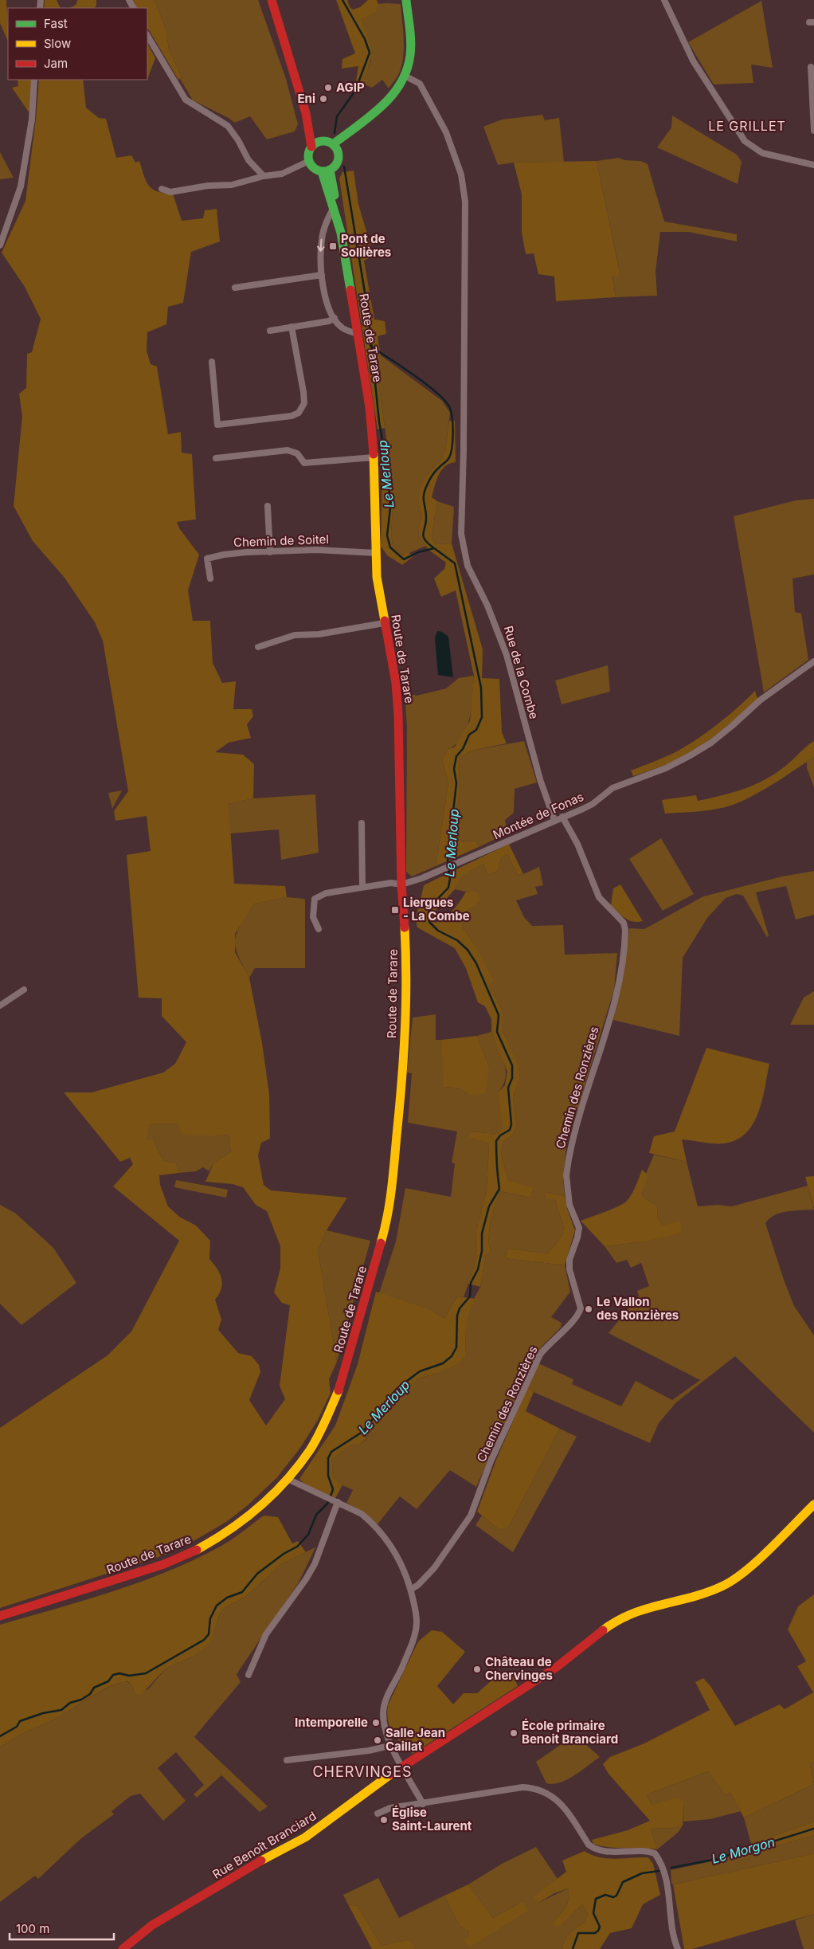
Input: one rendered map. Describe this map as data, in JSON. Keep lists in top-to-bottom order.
{
  "streets": {
    "main road": ["Route de Tarare", "Rue Benoît Branciard"],
    "street": [
      "Chemin de Soitel",
      "Rue de la Combe",
      "Montée de Fonas",
      "Chemin des Ronzières"
    ]
  },
  "crossings": [
    ["Route de Tarare", "Chemin de Soitel"],
    ["Route de Tarare", "Montée de Fonas"],
    ["Rue de la Combe", "Montée de Fonas"],
    ["Montée de Fonas", "Chemin des Ronzières"]
  ],
  "districts": ["LE GRILLET", "CHERVINGES"],
  "water": ["Le Merloup", "Le Morgon"],
  "places": {
    "other": [
      "AGIP",
      "Eni",
      "Le Vallon des Ronzières",
      "Château de Chervinges",
      "Intemporelle",
      "École primaire Benoit Branciard",
      "Salle Jean Caillat",
      "Église Saint-Laurent"
    ],
    "transit": ["Pont de Sollières", "Liergues - La Combe"]
  },
  "legend": ["Fast", "Slow", "Jam"],
  "scale_bar": "100 m"
}
